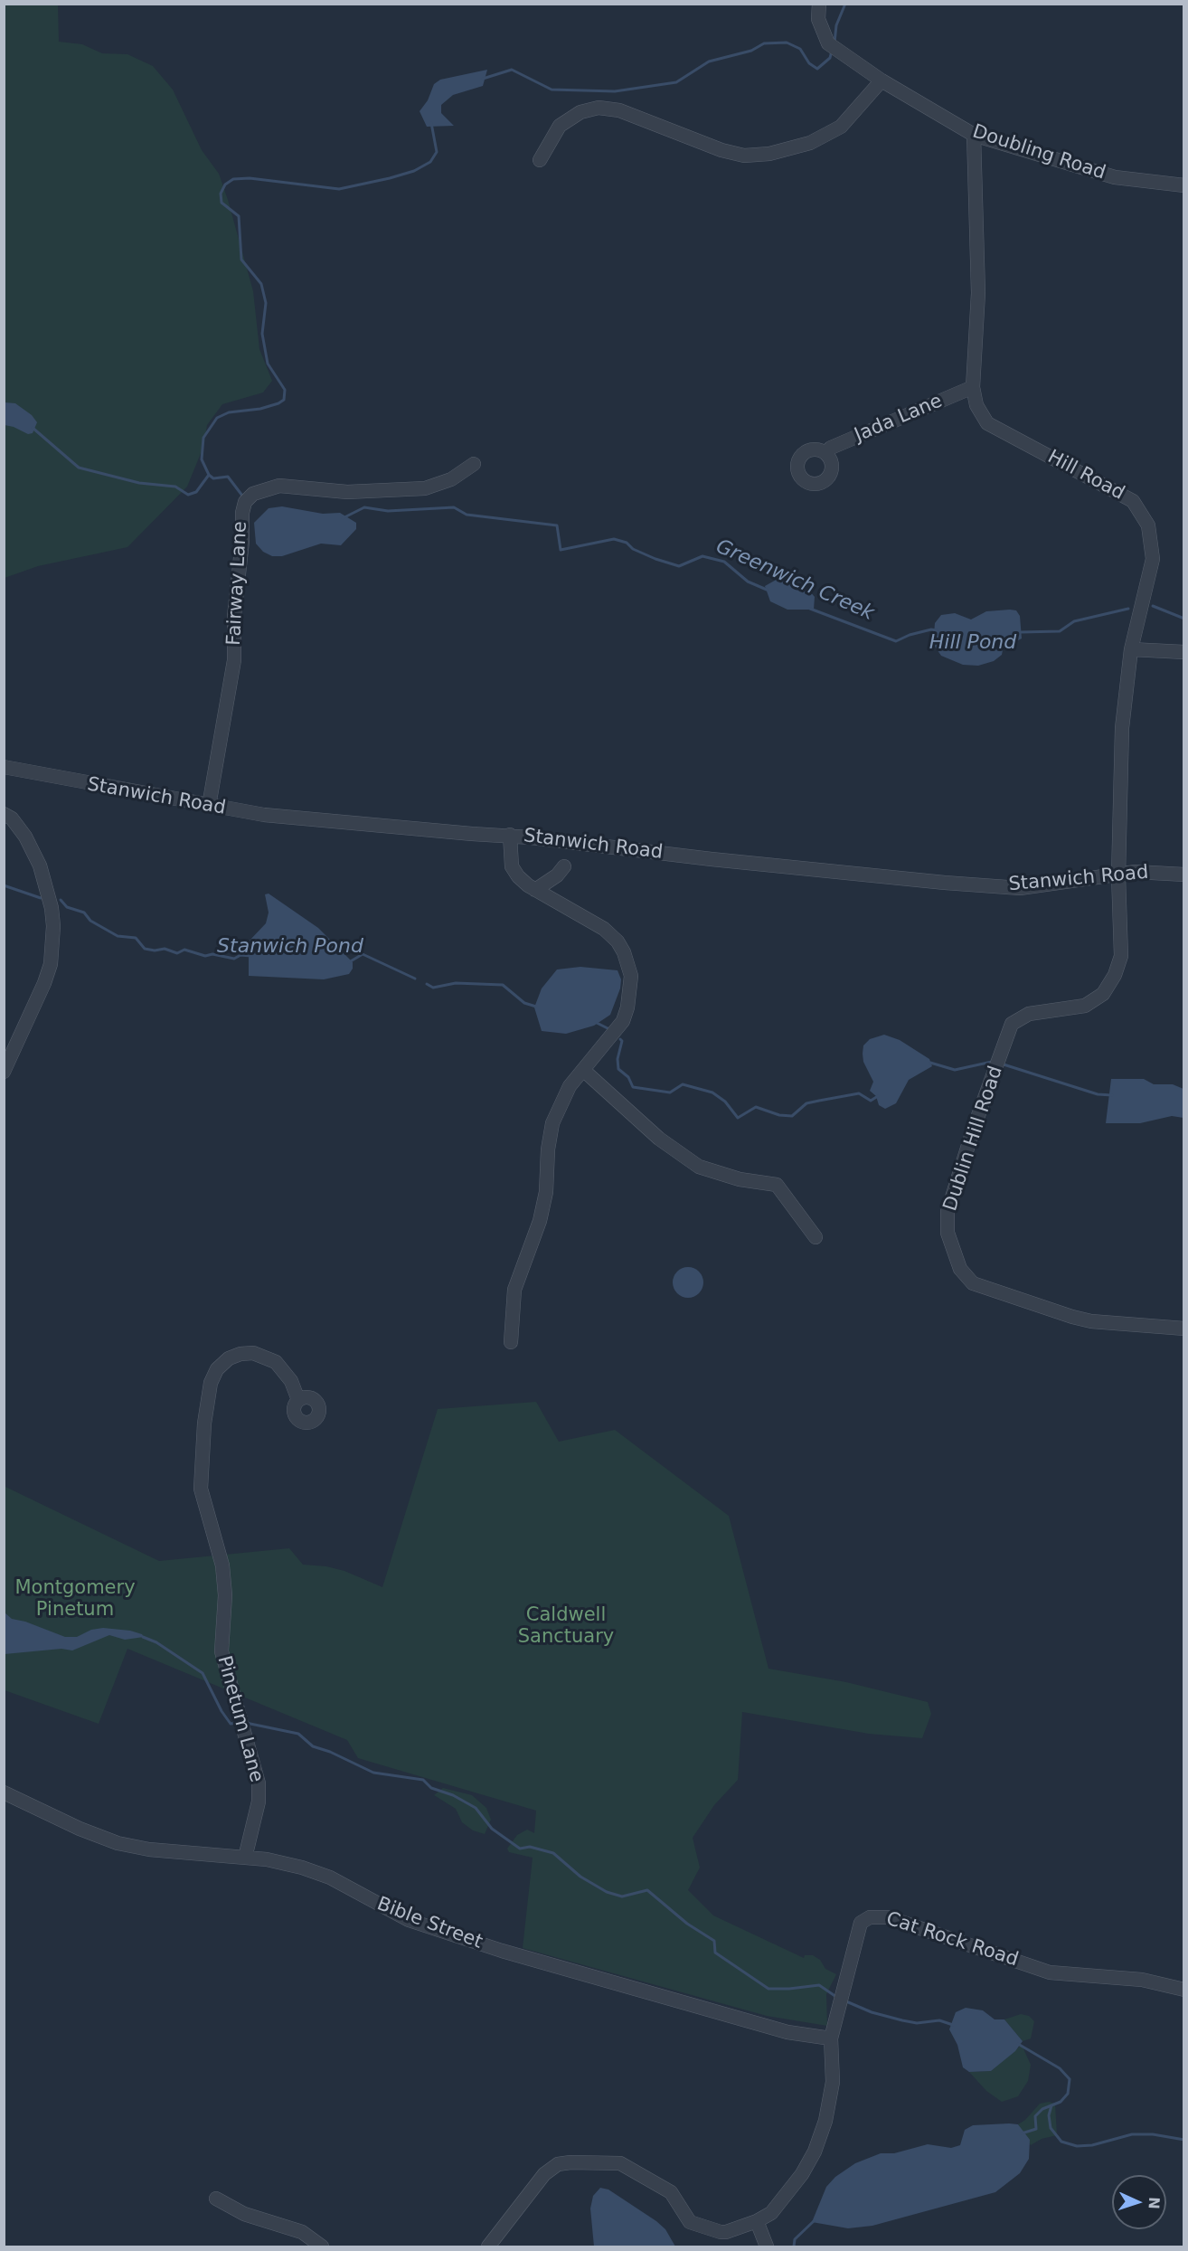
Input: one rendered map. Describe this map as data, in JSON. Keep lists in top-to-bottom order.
{
  "streets": {
    "street": [
      "Doubling Road",
      "Jada Lane",
      "Hill Road",
      "Fairway Lane",
      "Stanwich Road",
      "Dublin Hill Road",
      "Pinetum Lane",
      "Bible Street",
      "Cat Rock Road"
    ]
  },
  "crossings": [
    ["Doubling Road", "Hill Road"],
    ["Jada Lane", "Hill Road"],
    ["Hill Road", "Stanwich Road"],
    ["Hill Road", "Dublin Hill Road"],
    ["Fairway Lane", "Stanwich Road"],
    ["Stanwich Road", "Dublin Hill Road"],
    ["Pinetum Lane", "Bible Street"],
    ["Bible Street", "Cat Rock Road"]
  ],
  "water": ["Greenwich Creek", "Hill Pond", "Stanwich Pond"],
  "parks": ["Montgomery Pinetum", "Caldwell Sanctuary"],
  "north": "right"
}
